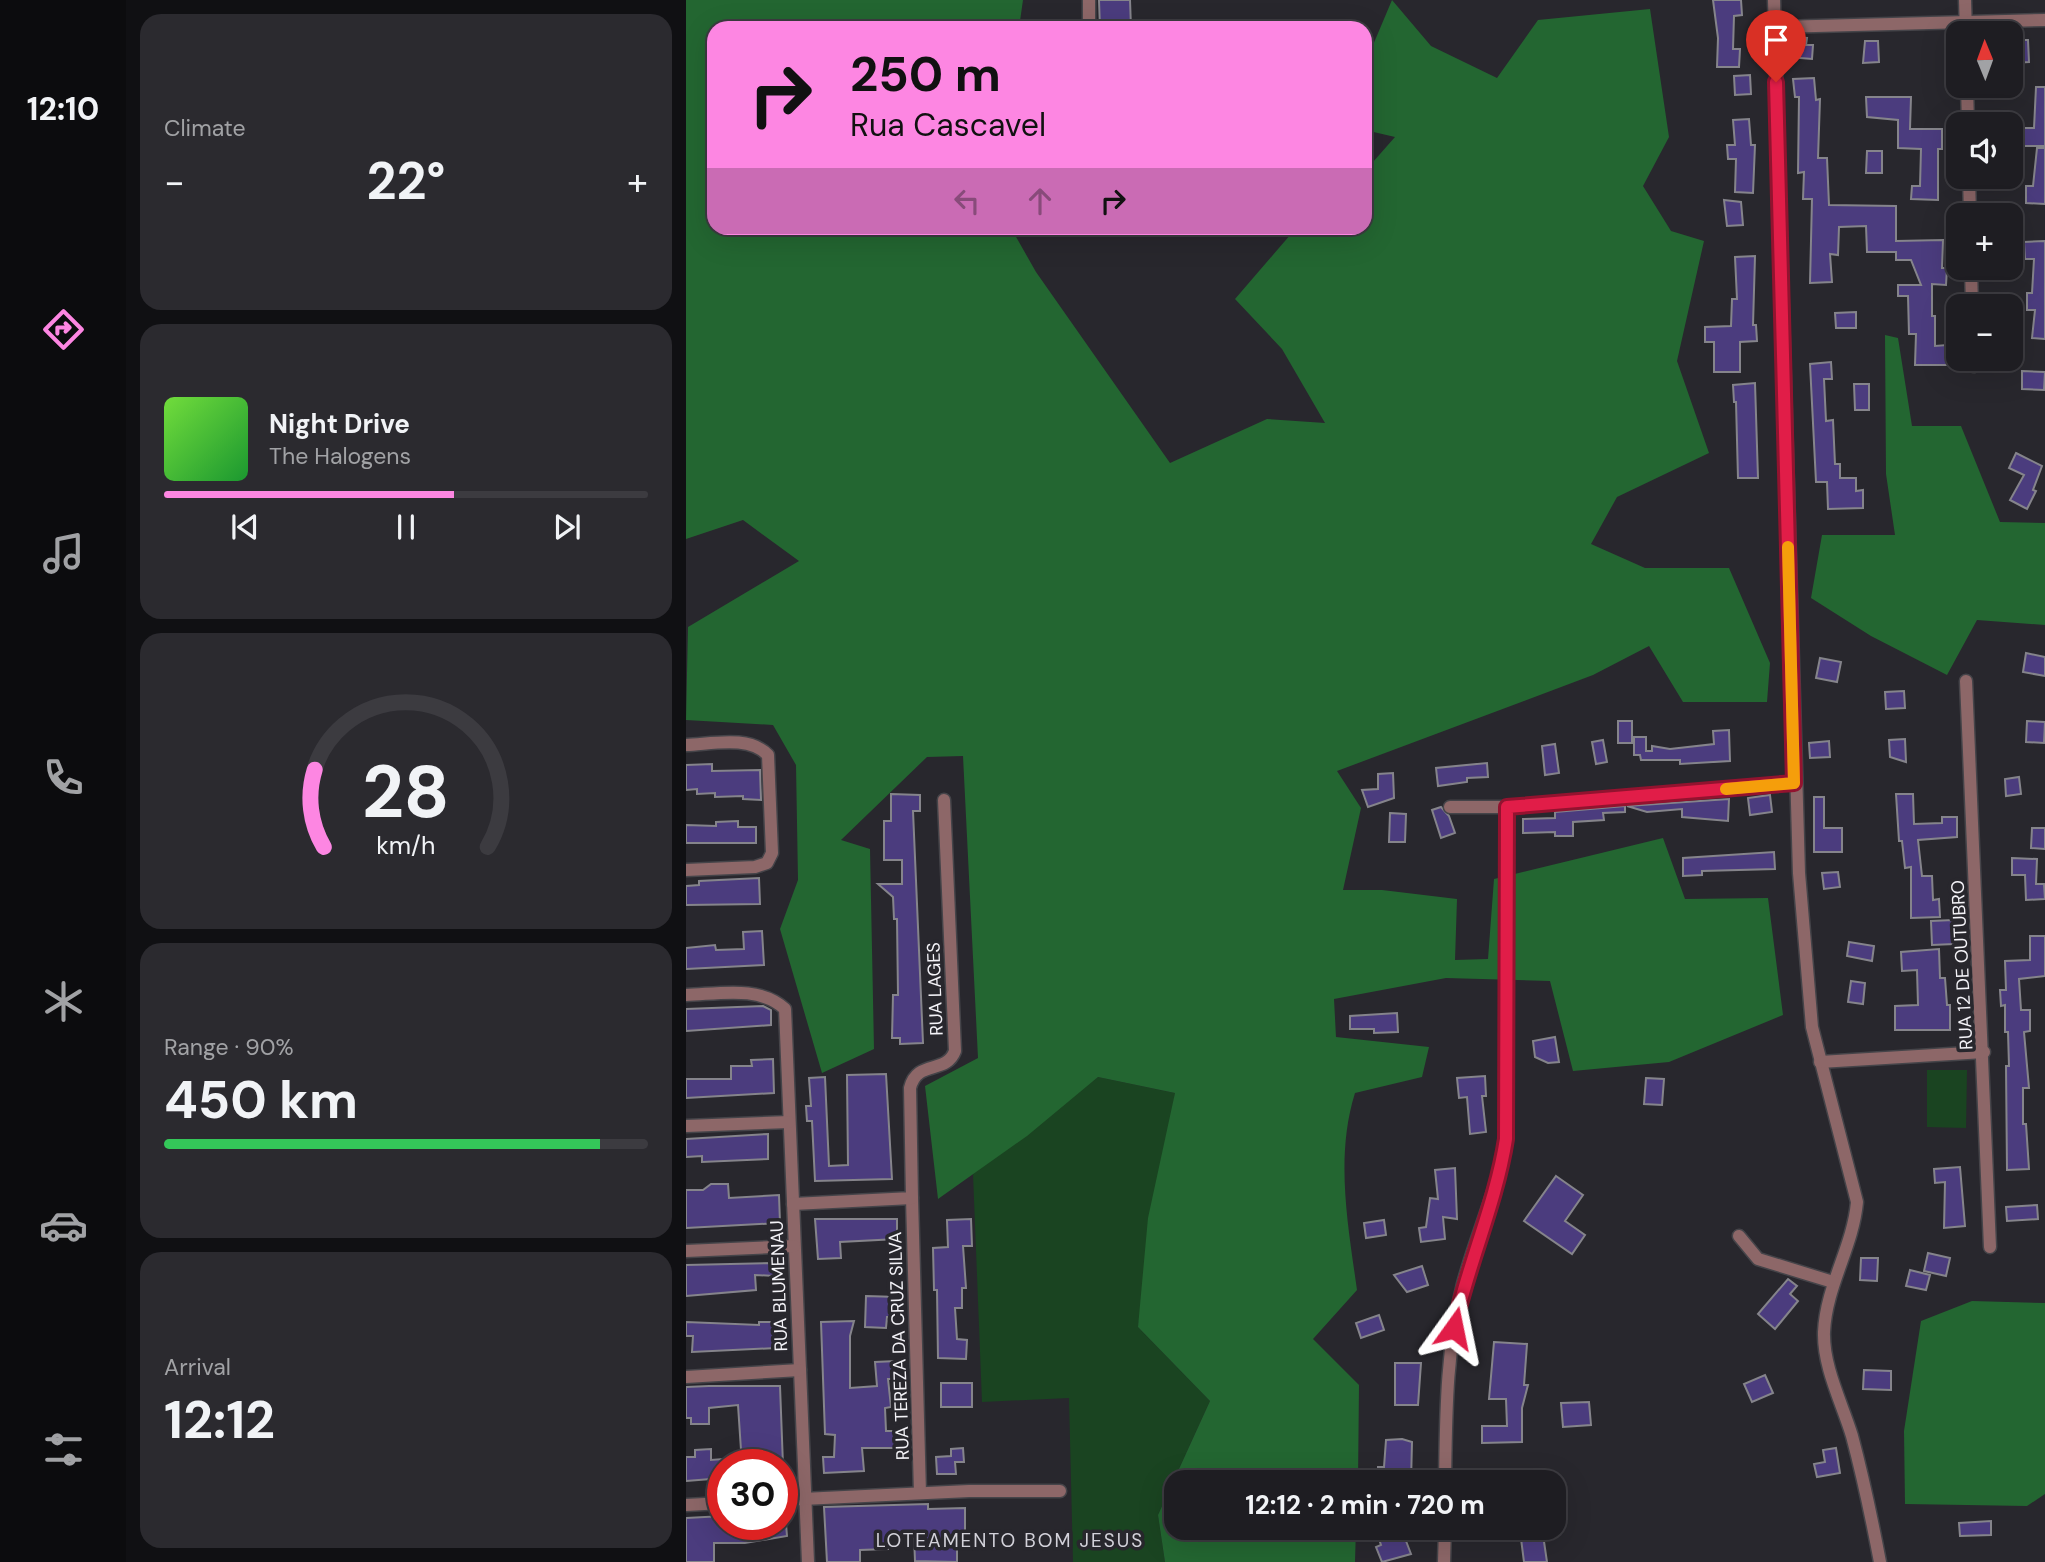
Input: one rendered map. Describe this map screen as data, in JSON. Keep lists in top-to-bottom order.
{
  "streets": {
    "street": [
      "RUA 12 DE OUTUBRO",
      "RUA LAGES",
      "RUA BLUMENAU",
      "RUA TEREZA DA CRUZ SILVA"
    ]
  },
  "crossings": [
    ["RUA LAGES", "RUA TEREZA DA CRUZ SILVA"]
  ],
  "districts": ["LOTEAMENTO BOM JESUS"],
  "north": "top",
  "page": {
    "tabs": "12:10",
    "tile": [
      "Climate",
      ["Range · 90%", "450 km"],
      ["Arrival", "12:12"]
    ],
    "map_buttons": ["+", "−"],
    "turn": ["250 m", "Rua Cascavel"],
    "heat": ["−", "22°", "+"],
    "song": ["Night Drive", "The Halogens"],
    "limit": "30",
    "trip": "12:12 · 2 min · 720 m",
    "gauge": ["28", "km/h"]
  }
}
